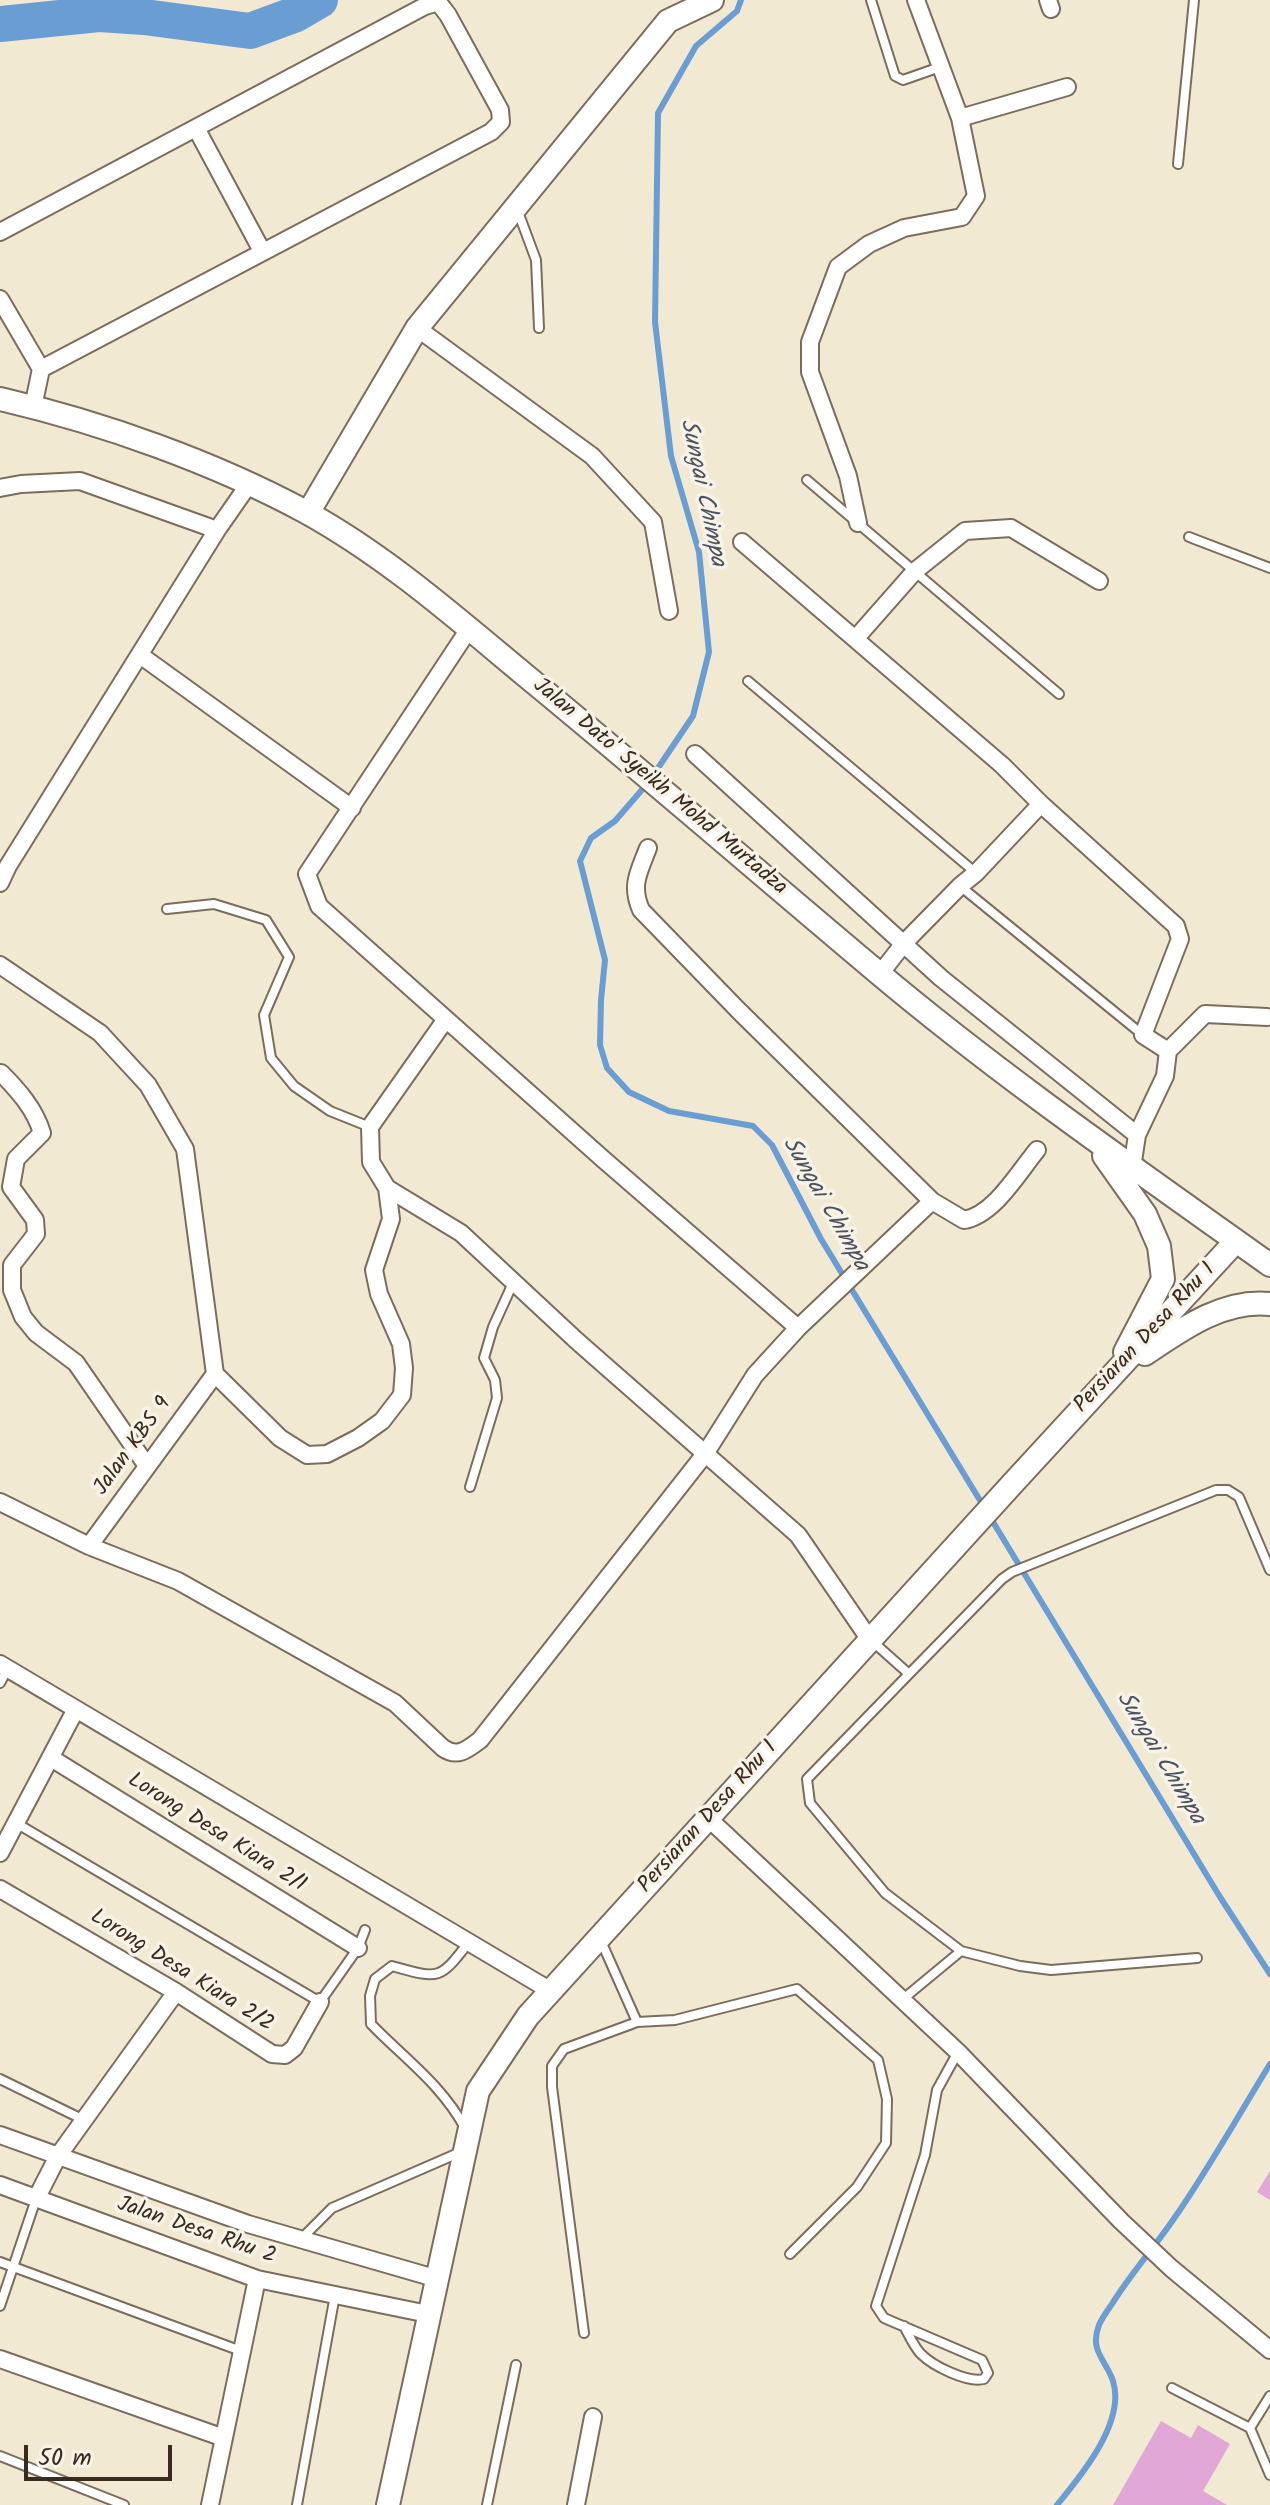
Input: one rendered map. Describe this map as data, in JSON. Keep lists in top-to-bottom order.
{
  "streets": {
    "street": [
      "Jalan Dato' Syeikh Mohd Murtadza",
      "Persiaran Desa Rhu 1",
      "Jalan KBS 9",
      "Lorong Desa Kiara 2/1",
      "Lorong Desa Kiara 2/2",
      "Jalan Desa Rhu 2"
    ]
  },
  "crossings": [
    ["Jalan Dato' Syeikh Mohd Murtadza", "Persiaran Desa Rhu 1"],
    ["Persiaran Desa Rhu 1", "Jalan Desa Rhu 2"]
  ],
  "water": ["Sungai Chimpa"],
  "scale_bar": "50 m"
}
